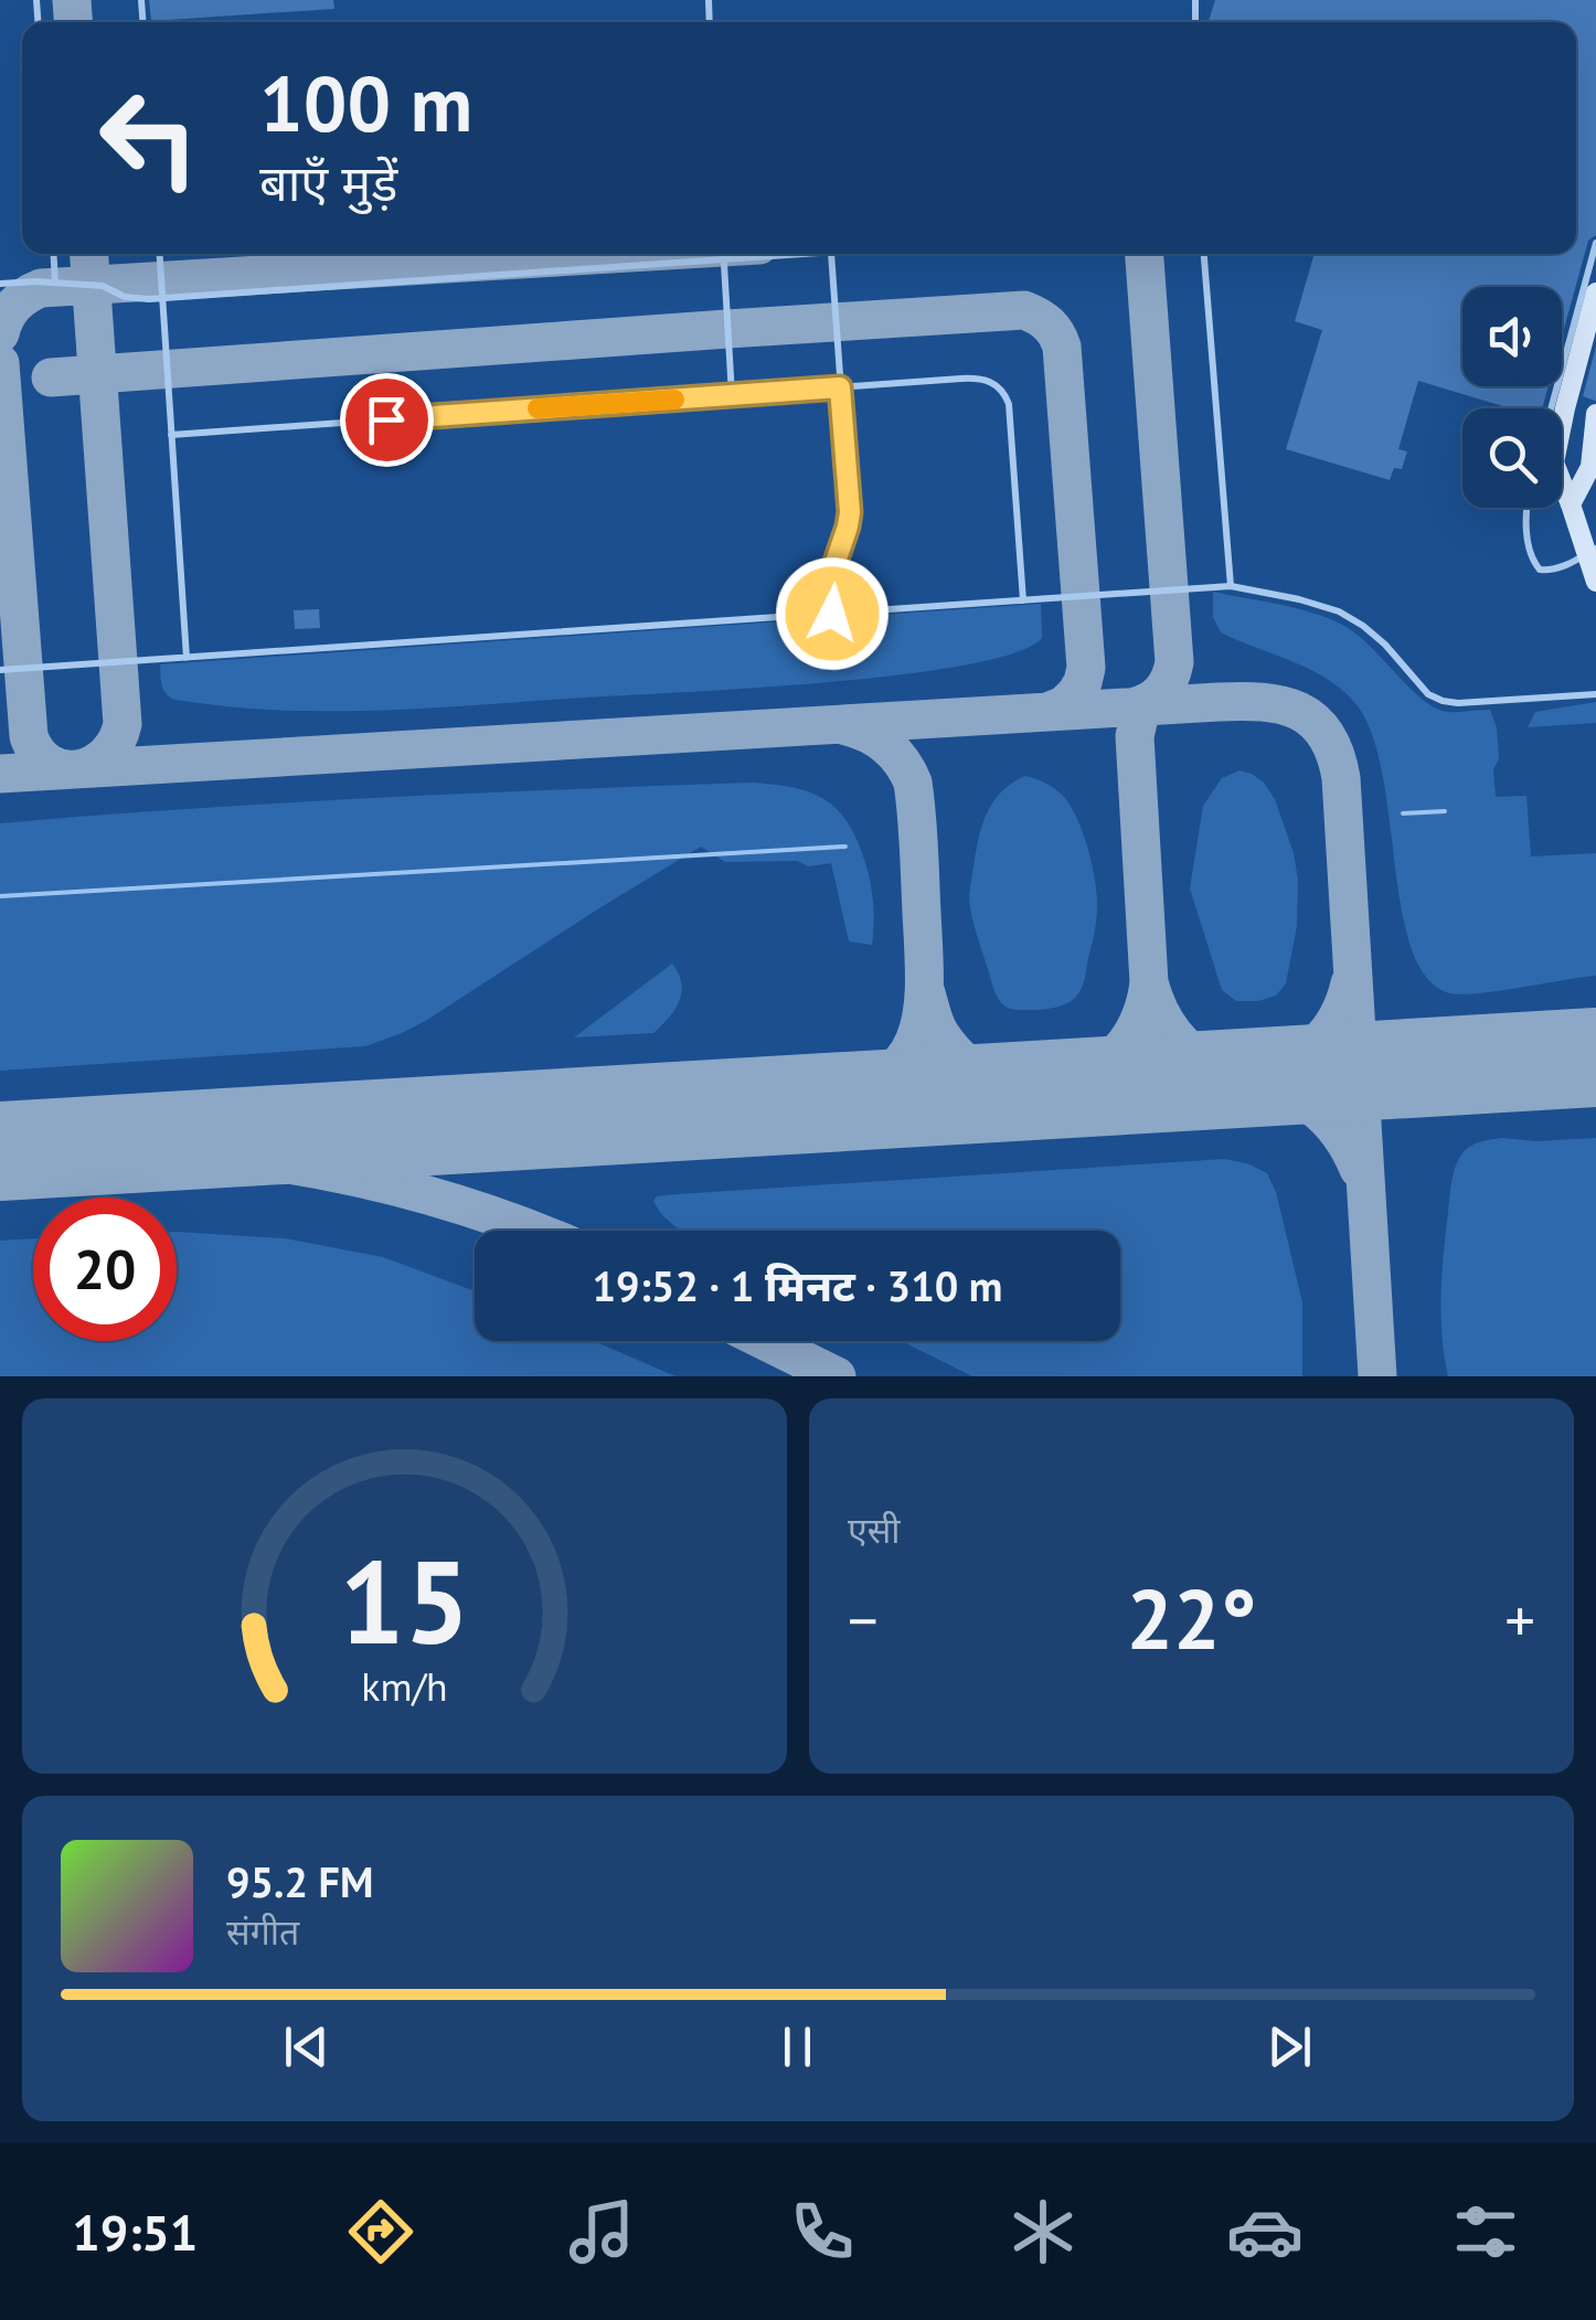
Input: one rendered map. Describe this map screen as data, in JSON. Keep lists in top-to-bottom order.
{
  "page": {
    "turn": ["100 m", "बाएँ मुड़ें"],
    "limit": "20",
    "trip": "19:52 · 1 मिनट · 310 m",
    "tile": "एसी",
    "heat": ["−", "22°", "+"],
    "song": ["95.2 FM", "संगीत"],
    "tabs": "19:51",
    "gauge": ["15", "km/h"]
  }
}
